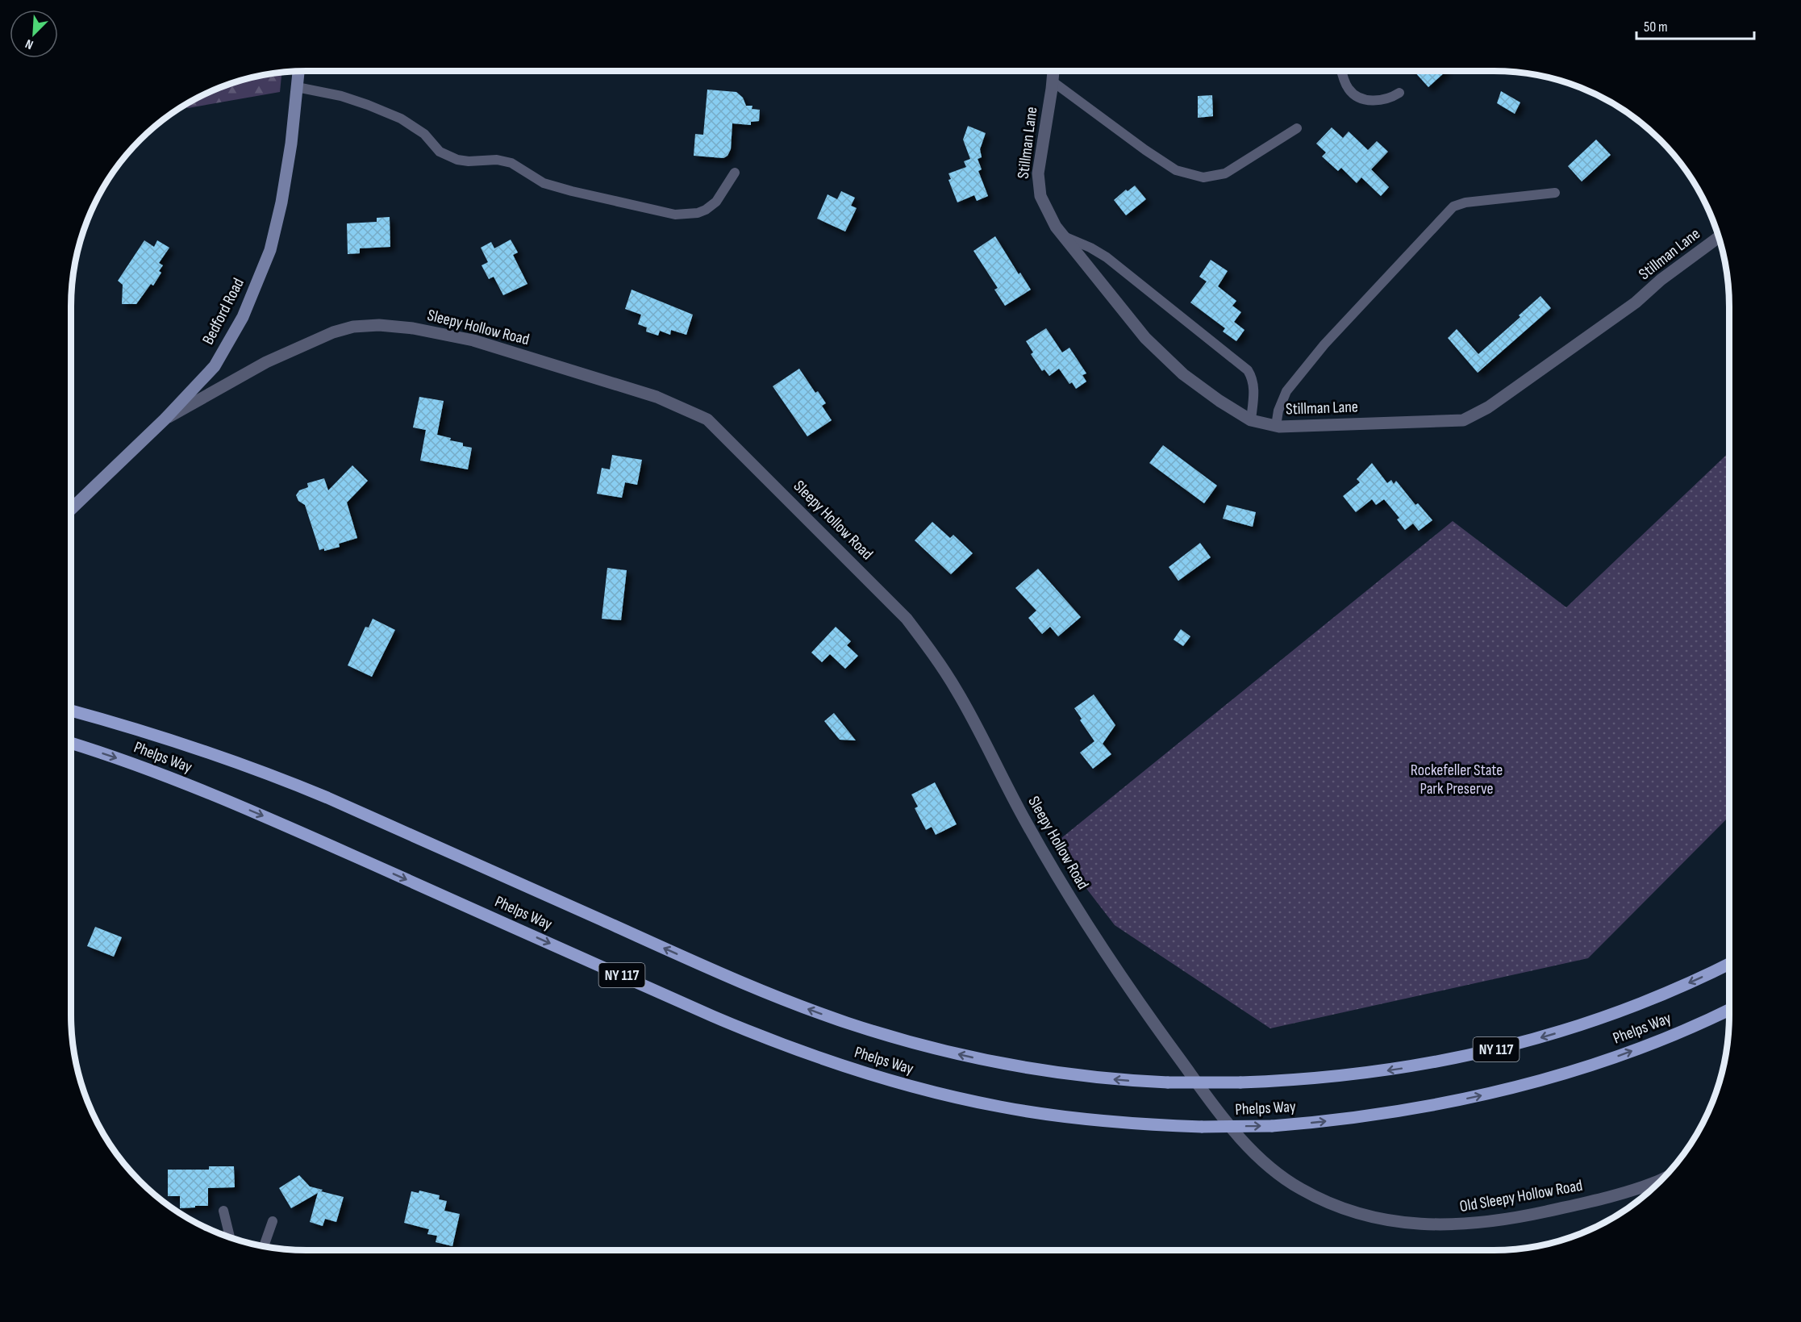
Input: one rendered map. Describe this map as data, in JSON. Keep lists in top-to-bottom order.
{
  "streets": {
    "main road": ["Bedford Road", "Phelps Way", "NY 117"],
    "street": ["Stillman Lane", "Sleepy Hollow Road", "Old Sleepy Hollow Road"]
  },
  "crossings": [
    ["Bedford Road", "Sleepy Hollow Road"],
    ["Sleepy Hollow Road", "Old Sleepy Hollow Road"]
  ],
  "parks": ["Rockefeller State Park Preserve"],
  "scale_bar": "50 m",
  "north": "bottom left"
}
